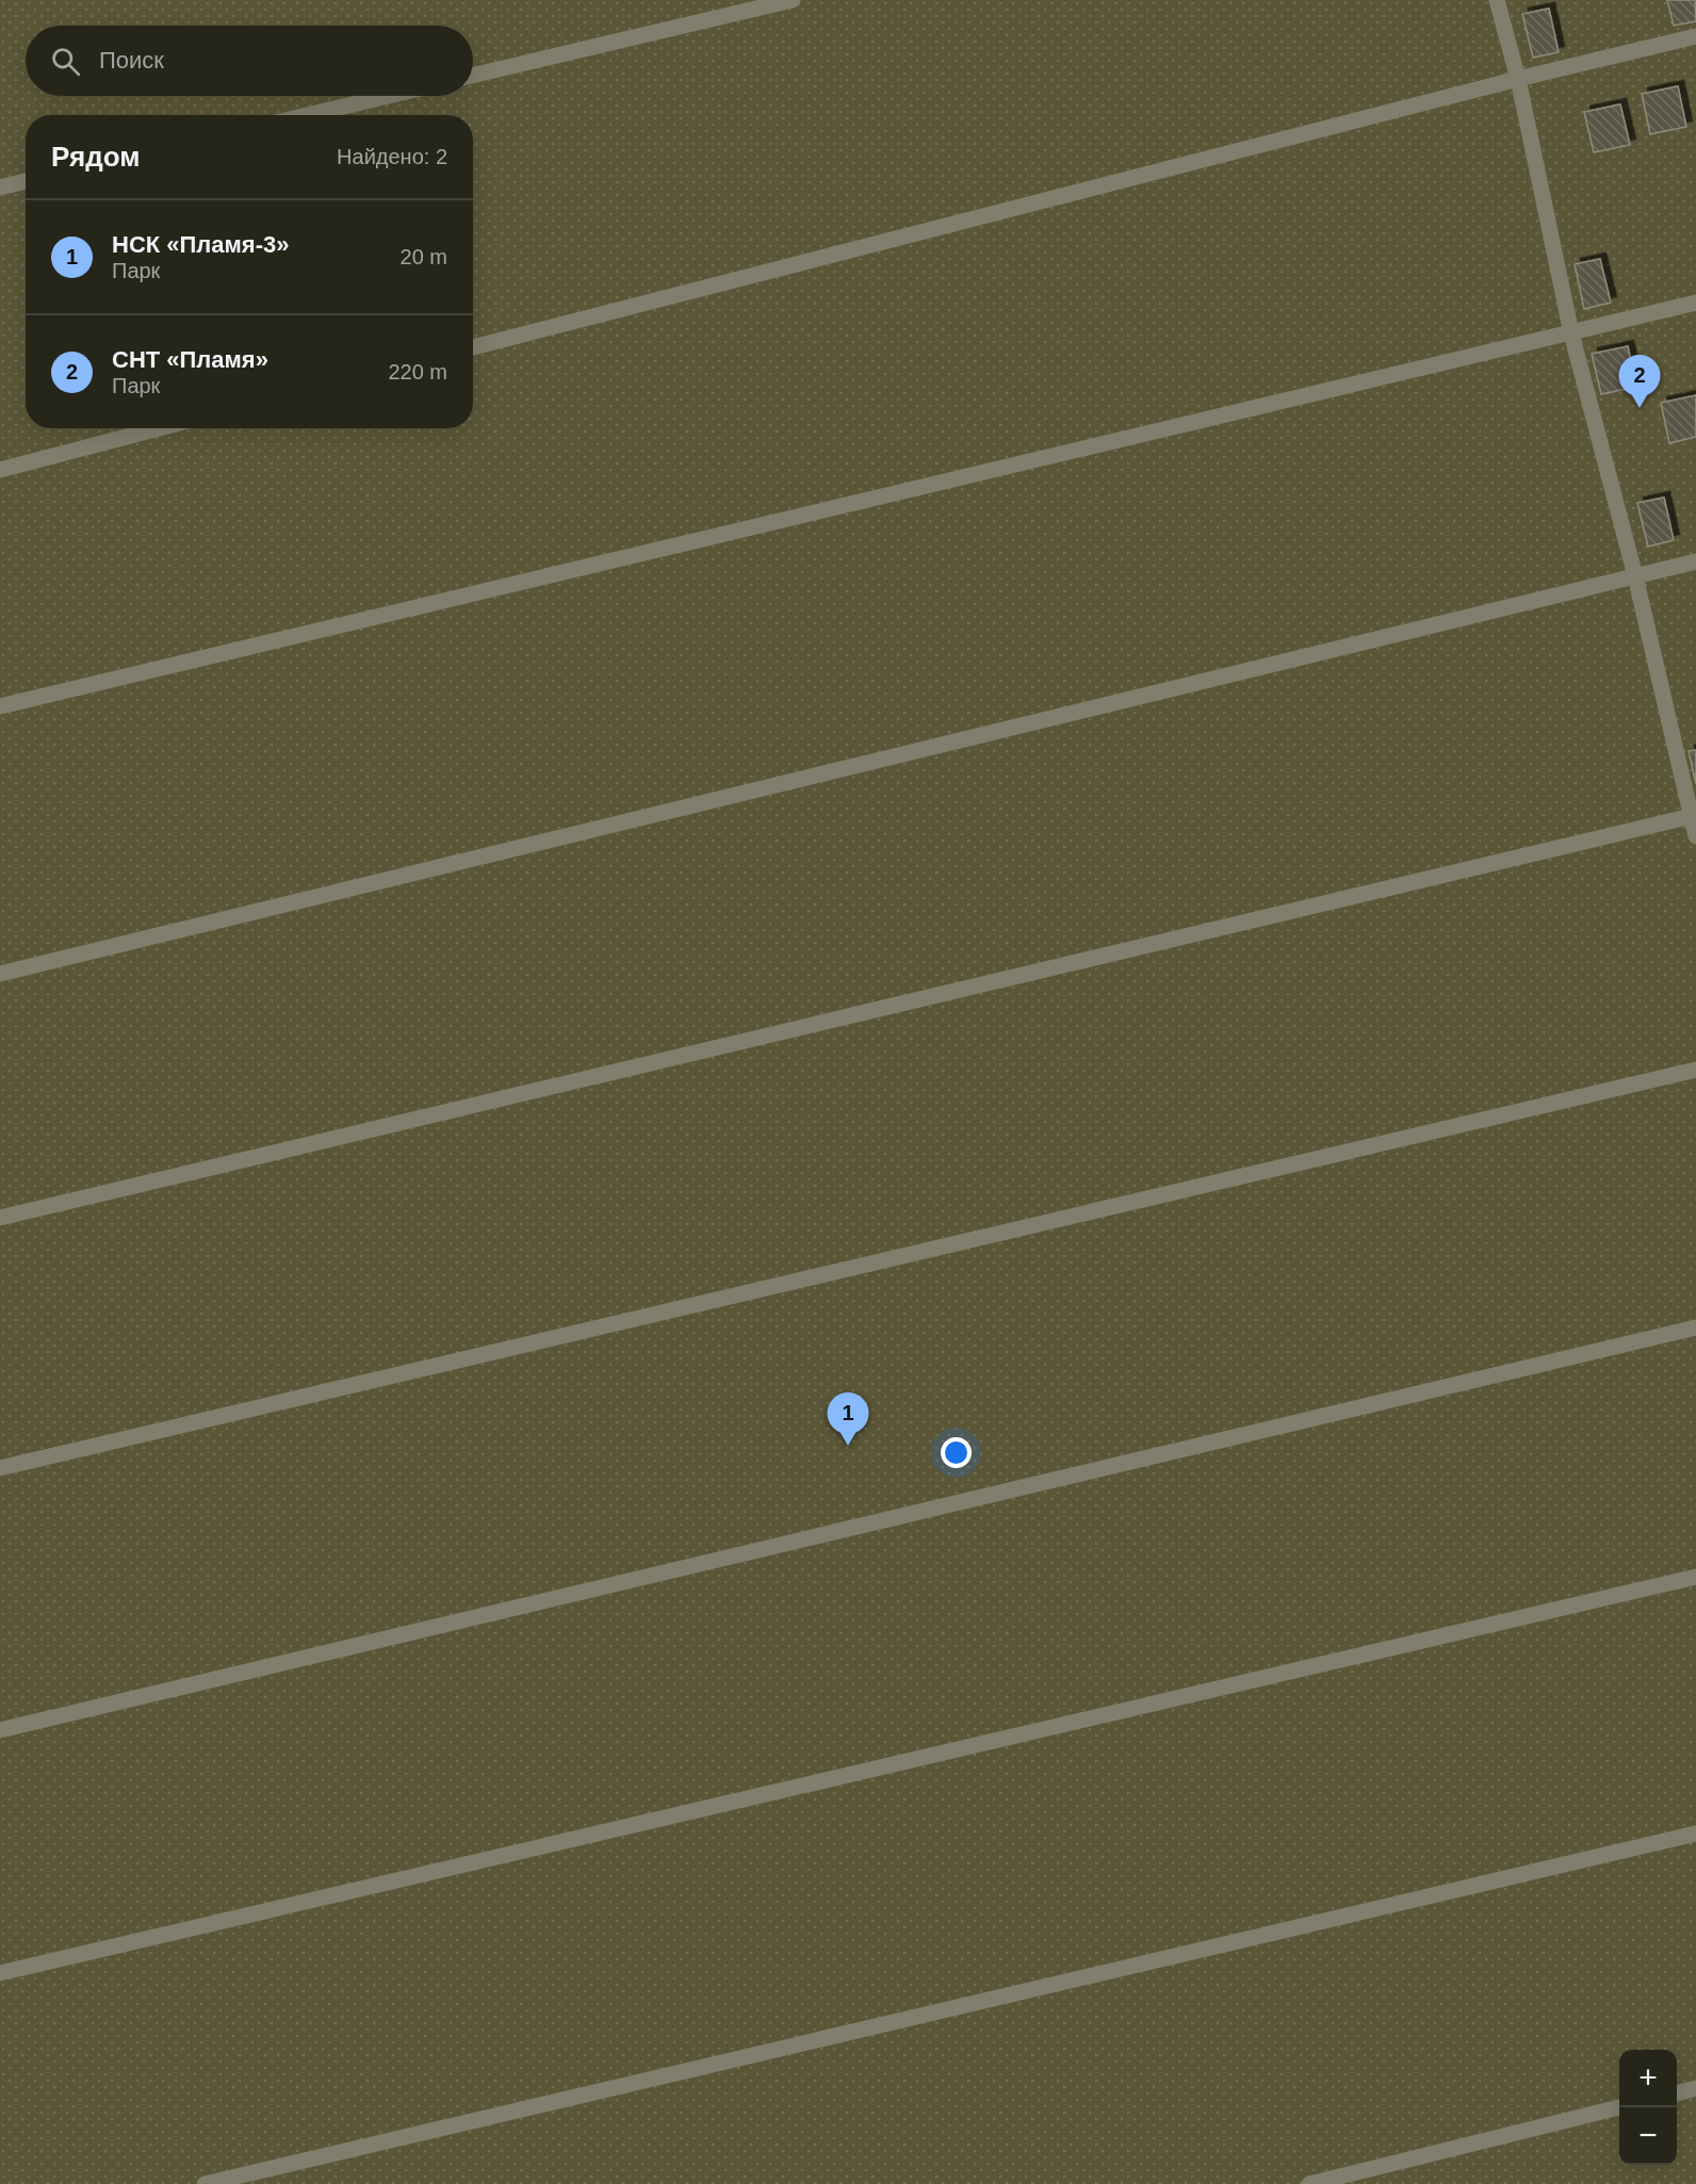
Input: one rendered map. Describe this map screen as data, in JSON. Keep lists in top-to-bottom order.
{
  "page": {
    "search": "Поиск",
    "heading": ["Рядом", "Найдено: 2"],
    "list": [
      {
        "mark": "1",
        "name": "НСК «Пламя-3»",
        "note": "Парк",
        "value": "20 m"
      },
      {
        "mark": "2",
        "name": "СНТ «Пламя»",
        "note": "Парк",
        "value": "220 m"
      }
    ],
    "pins": ["2", "1"],
    "map_buttons": ["+", "−"]
  }
}
